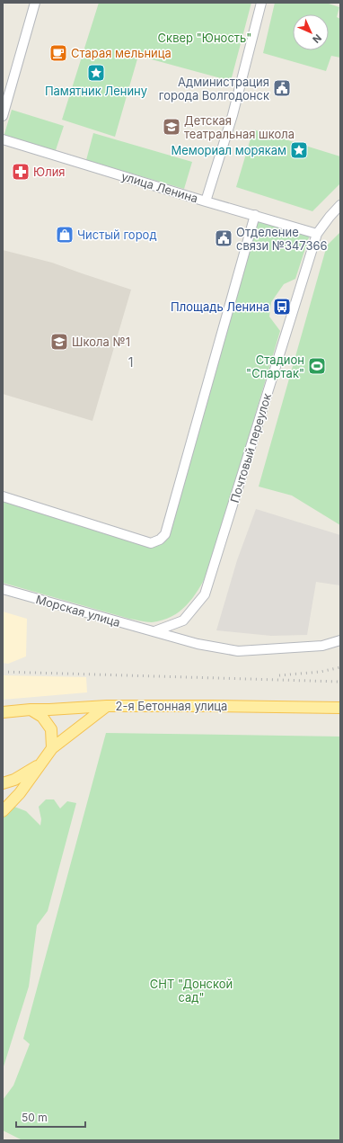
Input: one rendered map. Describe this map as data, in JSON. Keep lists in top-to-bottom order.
{
  "streets": {
    "main road": ["2-я Бетонная улица"],
    "street": ["улица Ленина", "Почтовый переулок", "Морская улица"]
  },
  "crossings": [
    ["улица Ленина", "Почтовый переулок"],
    ["Почтовый переулок", "Морская улица"]
  ],
  "districts": ["1"],
  "parks": ["Сквер \"Юность\"", "СНТ \"Донской сад\""],
  "places": {
    "cafe": ["Старая мельница"],
    "place": ["Памятник Ленину", "Мемориал морякам"],
    "public building": ["Администрация города Волгодонск", "Отделение связи №347366"],
    "school or university": ["Детская театральная школа", "Школа №1"],
    "pharmacy": ["Юлия"],
    "shop": ["Чистый город"],
    "bus stop": ["Площадь Ленина"],
    "sports": ["Стадион \"Спартак\""]
  },
  "scale_bar": "50 m",
  "north": "bottom right"
}
